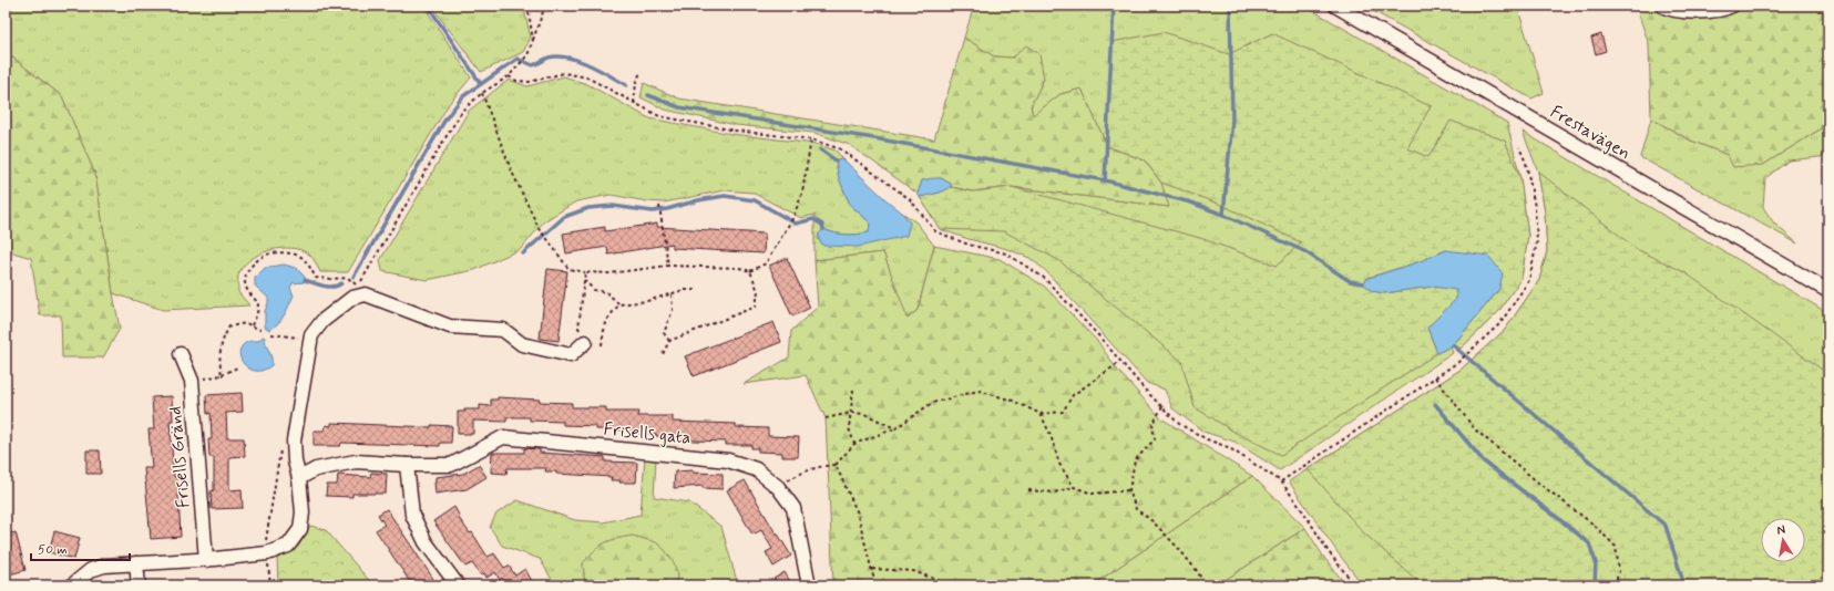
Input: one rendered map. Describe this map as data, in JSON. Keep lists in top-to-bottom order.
{
  "streets": {
    "street": ["Frestavägen", "Frisells gata", "Frisells Gränd"]
  },
  "scale_bar": "50 m",
  "north": "top"
}
